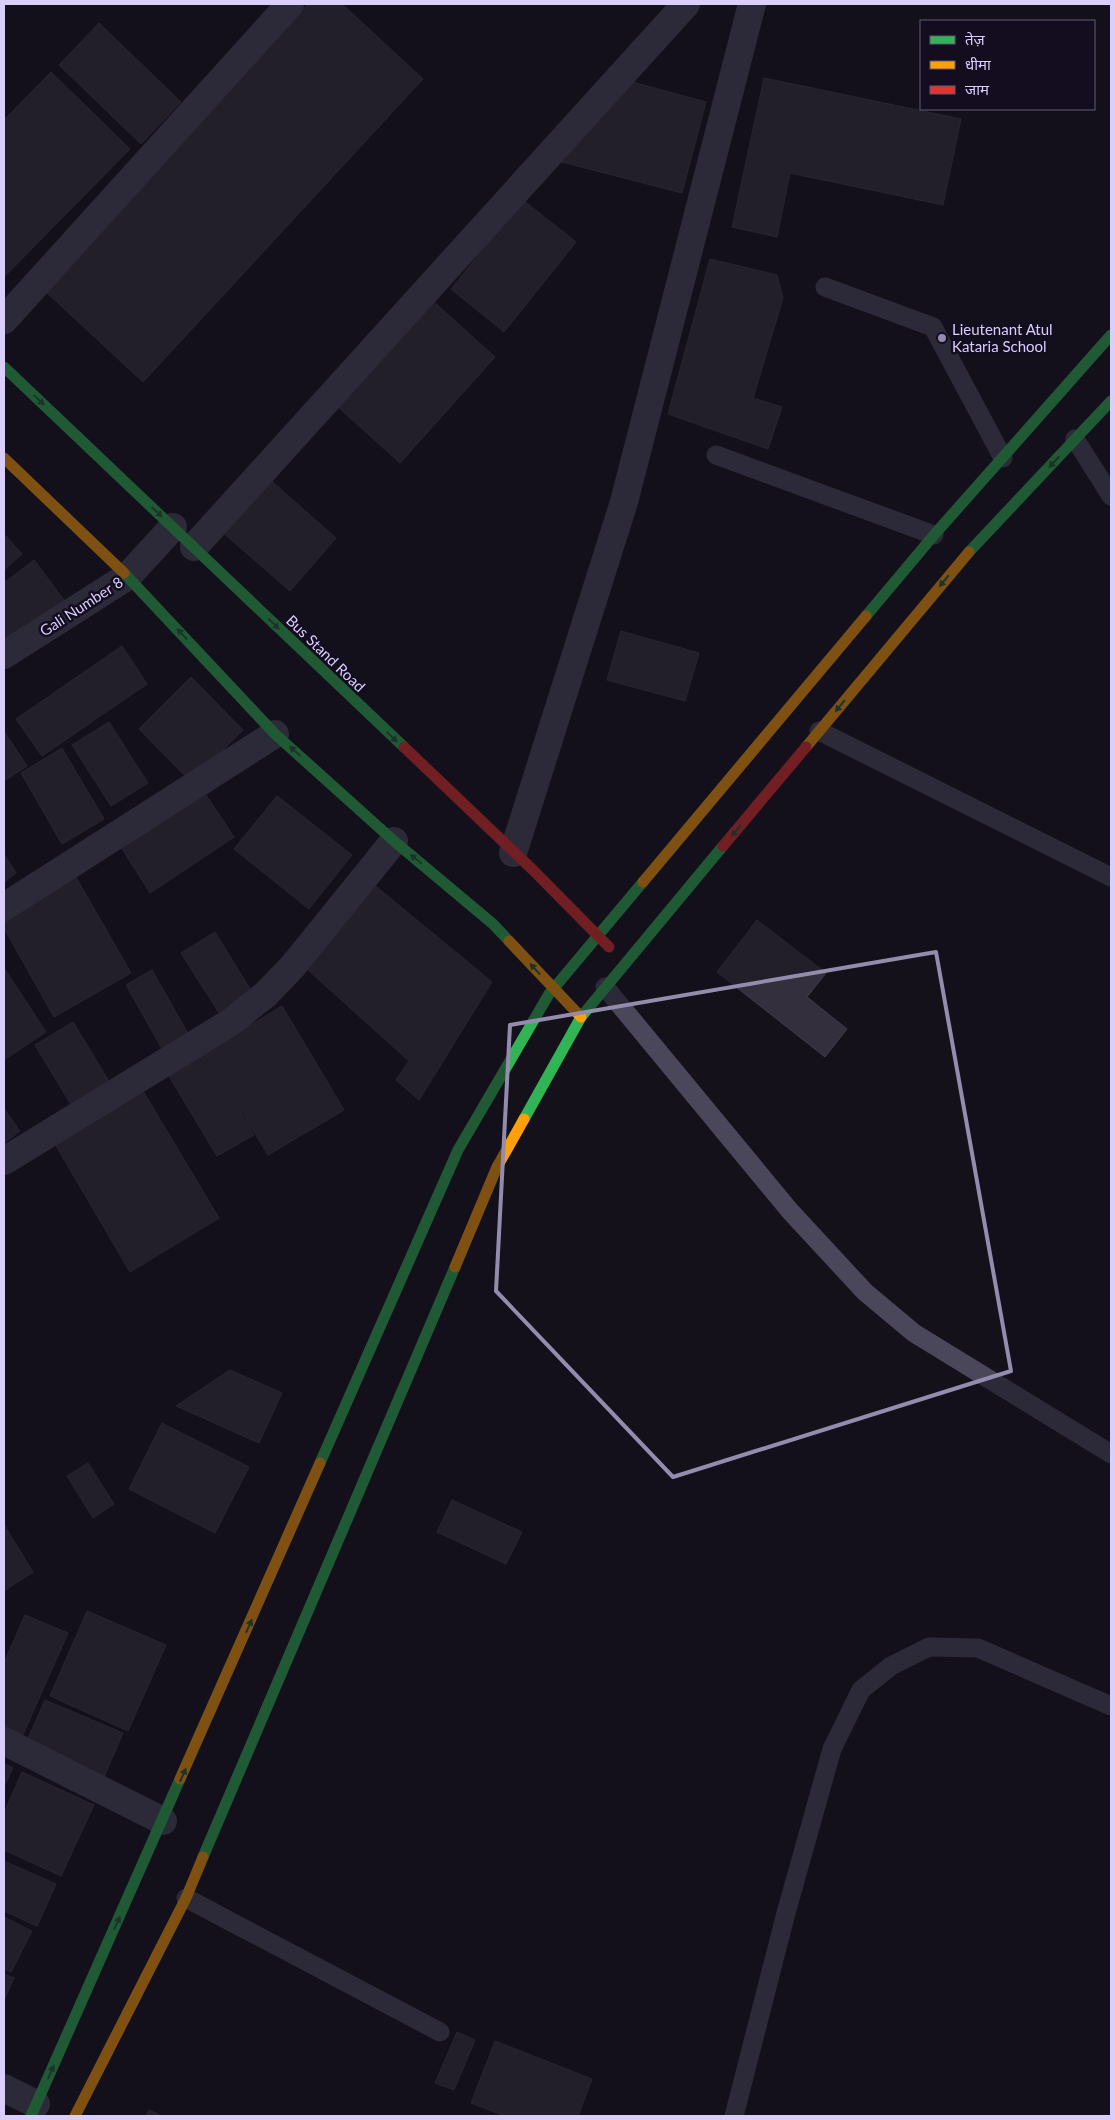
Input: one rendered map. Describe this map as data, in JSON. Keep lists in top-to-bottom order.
{
  "streets": {
    "main road": ["Bus Stand Road"],
    "street": ["Gali Number 8"]
  },
  "crossings": [
    ["Gali Number 8", "Bus Stand Road"]
  ],
  "places": ["Lieutenant Atul Kataria School"],
  "legend": ["तेज़", "धीमा", "जाम"]
}
